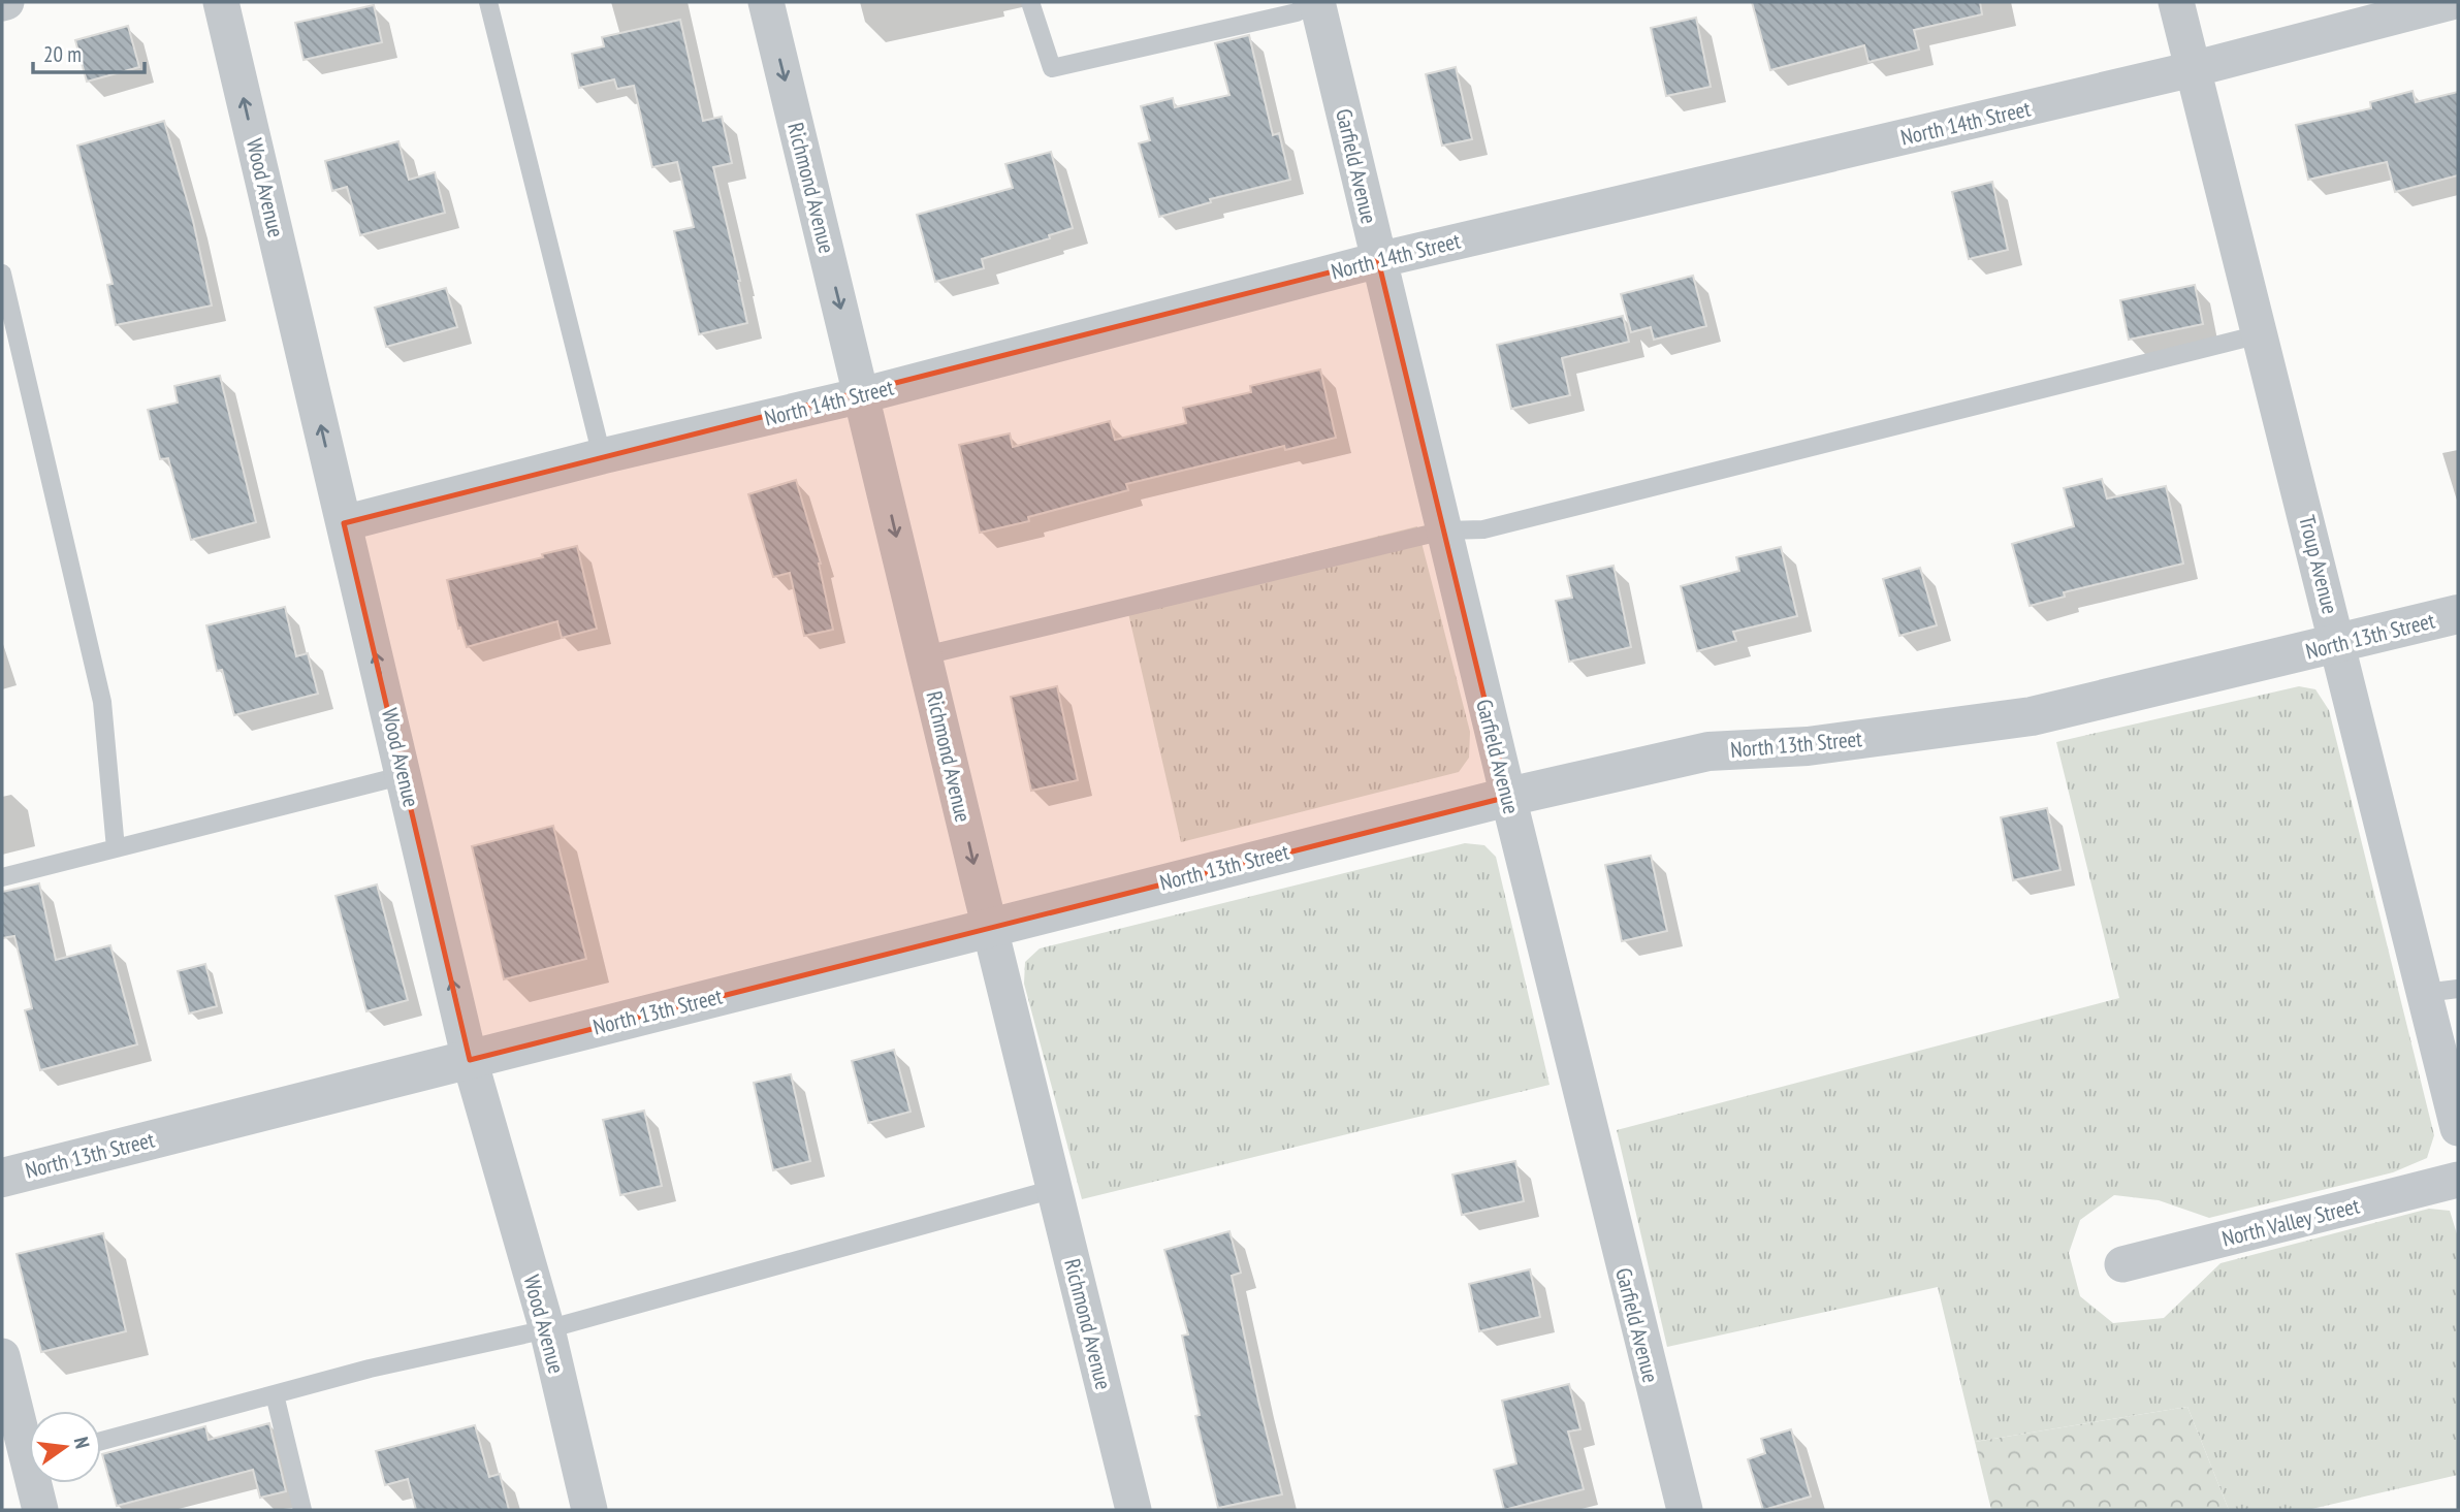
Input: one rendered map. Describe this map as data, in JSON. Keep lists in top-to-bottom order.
{
  "streets": {
    "street": [
      "North 14th Street",
      "Garfield Avenue",
      "Wood Avenue",
      "Richmond Avenue",
      "Troup Avenue",
      "North 13th Street",
      "North Valley Street"
    ]
  },
  "crossings": [
    ["North 14th Street", "Garfield Avenue"],
    ["North 14th Street", "Wood Avenue"],
    ["North 14th Street", "Richmond Avenue"],
    ["North 14th Street", "Troup Avenue"],
    ["Garfield Avenue", "North 13th Street"],
    ["Wood Avenue", "North 13th Street"],
    ["Richmond Avenue", "North 13th Street"],
    ["Troup Avenue", "North 13th Street"]
  ],
  "one_way": ["Wood Avenue", "Richmond Avenue"],
  "scale_bar": "20 m",
  "north": "right"
}
